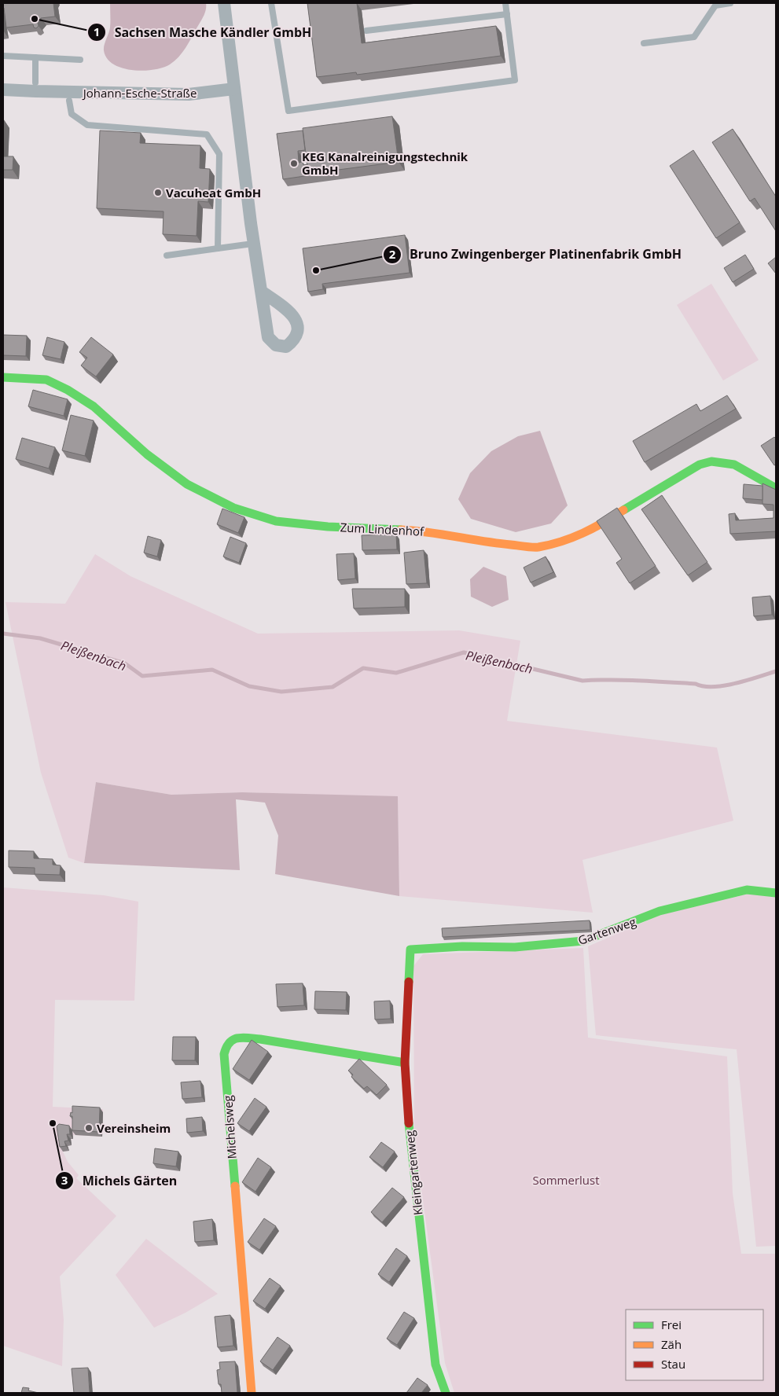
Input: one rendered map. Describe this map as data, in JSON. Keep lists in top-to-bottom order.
{
  "streets": {
    "street": [
      "Johann-Esche-Straße",
      "Zum Lindenhof",
      "Gartenweg",
      "Michelsweg",
      "Kleingartenweg"
    ]
  },
  "crossings": [
    ["Gartenweg", "Kleingartenweg"],
    ["Michelsweg", "Kleingartenweg"]
  ],
  "water": ["Pleißenbach"],
  "parks": ["Sommerlust"],
  "places": [
    "Sachsen Masche Kändler GmbH",
    "KEG Kanalreinigungstechnik GmbH",
    "Vacuheat GmbH",
    "Bruno Zwingenberger Platinenfabrik GmbH",
    "Michels Gärten",
    "Vereinsheim"
  ],
  "legend": ["Frei", "Zäh", "Stau"]
}
